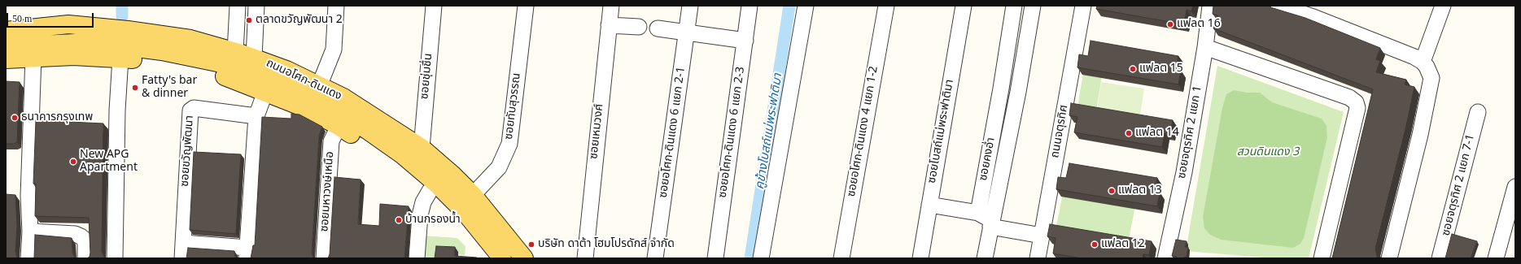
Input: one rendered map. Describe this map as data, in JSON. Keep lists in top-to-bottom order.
{
  "streets": {
    "main road": ["ถนนอโศก-ดินแดง"],
    "street": [
      "ซอยชุ่มชื่น",
      "ซอยทับสุวรรณ",
      "ซอยเหมวงศ์",
      "ซอยอโศก-ดินแดง 4 แยก 1-2",
      "ซอยโบสถ์แม่พระฟาติมา",
      "ถนนจตุรทิศ",
      "ซอยอโศก-ดินแดง 6 แยก 2-1",
      "ซอยอโศก-ดินแดง 6 แยก 2-3",
      "ซอยจตุรทิศ 2 แยก 1",
      "ซอยขวัญพัฒนา",
      "ซอยคงอ่ำ",
      "ซอยจตุรทิศ 2 แยก 7-1",
      "ซอยมหาวงษ์เหนือ"
    ]
  },
  "crossings": [
    ["ซอยชุ่มชื่น", "ถนนอโศก-ดินแดง"],
    ["ถนนอโศก-ดินแดง", "ซอยทับสุวรรณ"],
    ["ถนนอโศก-ดินแดง", "ซอยมหาวงษ์เหนือ"]
  ],
  "water": ["คูข้างโบสถ์แม่พระฟาติมา"],
  "parks": ["สวนดินแดง 3"],
  "places": [
    "ตลาดขวัญพัฒนา 2",
    "แฟลต 16",
    "แฟลต 15",
    "Fatty's bar & dinner",
    "ธนาคารกรุงเทพ",
    "แฟลต 14",
    "New APG Apartment",
    "แฟลต 13",
    "บ้านกรองน้ำ",
    "บริษัท ดาต้า โฮมโปรดักส์ จำกัด",
    "แฟลต 12"
  ],
  "scale_bar": "50 m"
}
